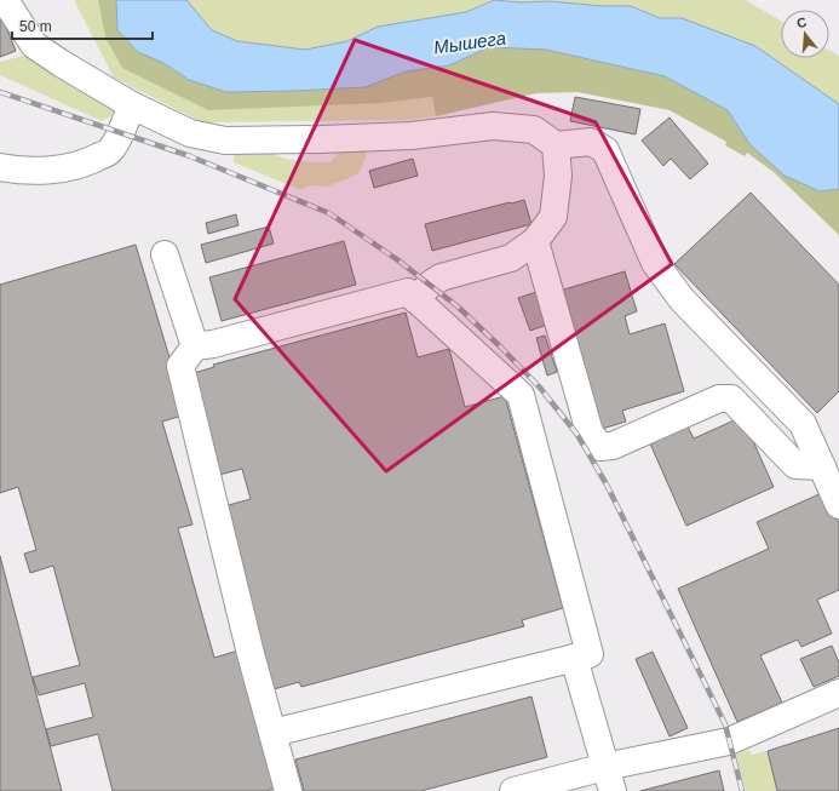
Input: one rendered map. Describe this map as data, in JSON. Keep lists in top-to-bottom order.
{
  "water": ["Мышега"],
  "scale_bar": "50 m",
  "north": "top"
}
